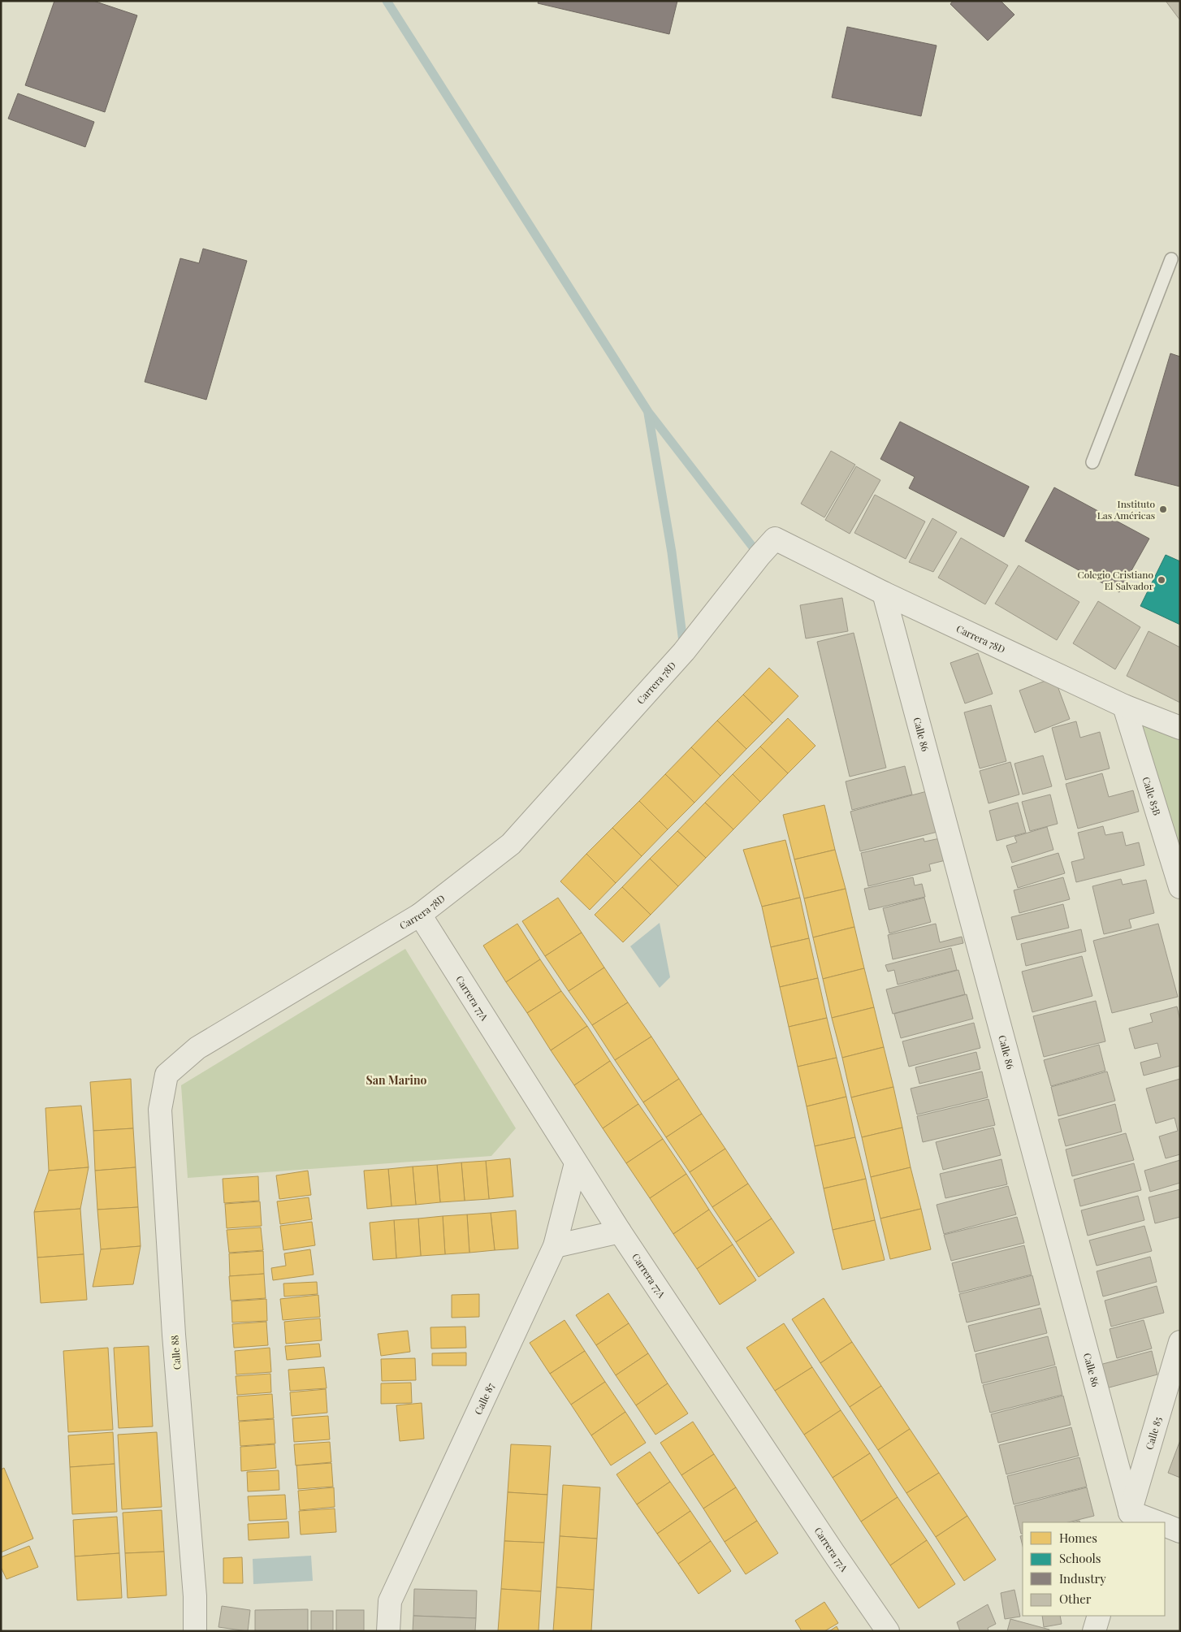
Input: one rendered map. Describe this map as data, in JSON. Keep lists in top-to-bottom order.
{
  "streets": {
    "street": [
      "Carrera 78D",
      "Calle 86",
      "Calle 85B",
      "Carrera 77A",
      "Calle 88",
      "Calle 87",
      "Calle 85"
    ]
  },
  "crossings": [
    ["Carrera 78D", "Calle 86"],
    ["Carrera 78D", "Calle 85B"],
    ["Carrera 78D", "Carrera 77A"],
    ["Carrera 78D", "Calle 88"],
    ["Calle 86", "Calle 85"],
    ["Carrera 77A", "Calle 87"]
  ],
  "districts": ["San Marino"],
  "places": ["Instituto Las Américas", "Colegio Cristiano El Salvador"],
  "legend": [
    "Homes",
    "Schools",
    "Industry",
    "Other"
  ]
}
